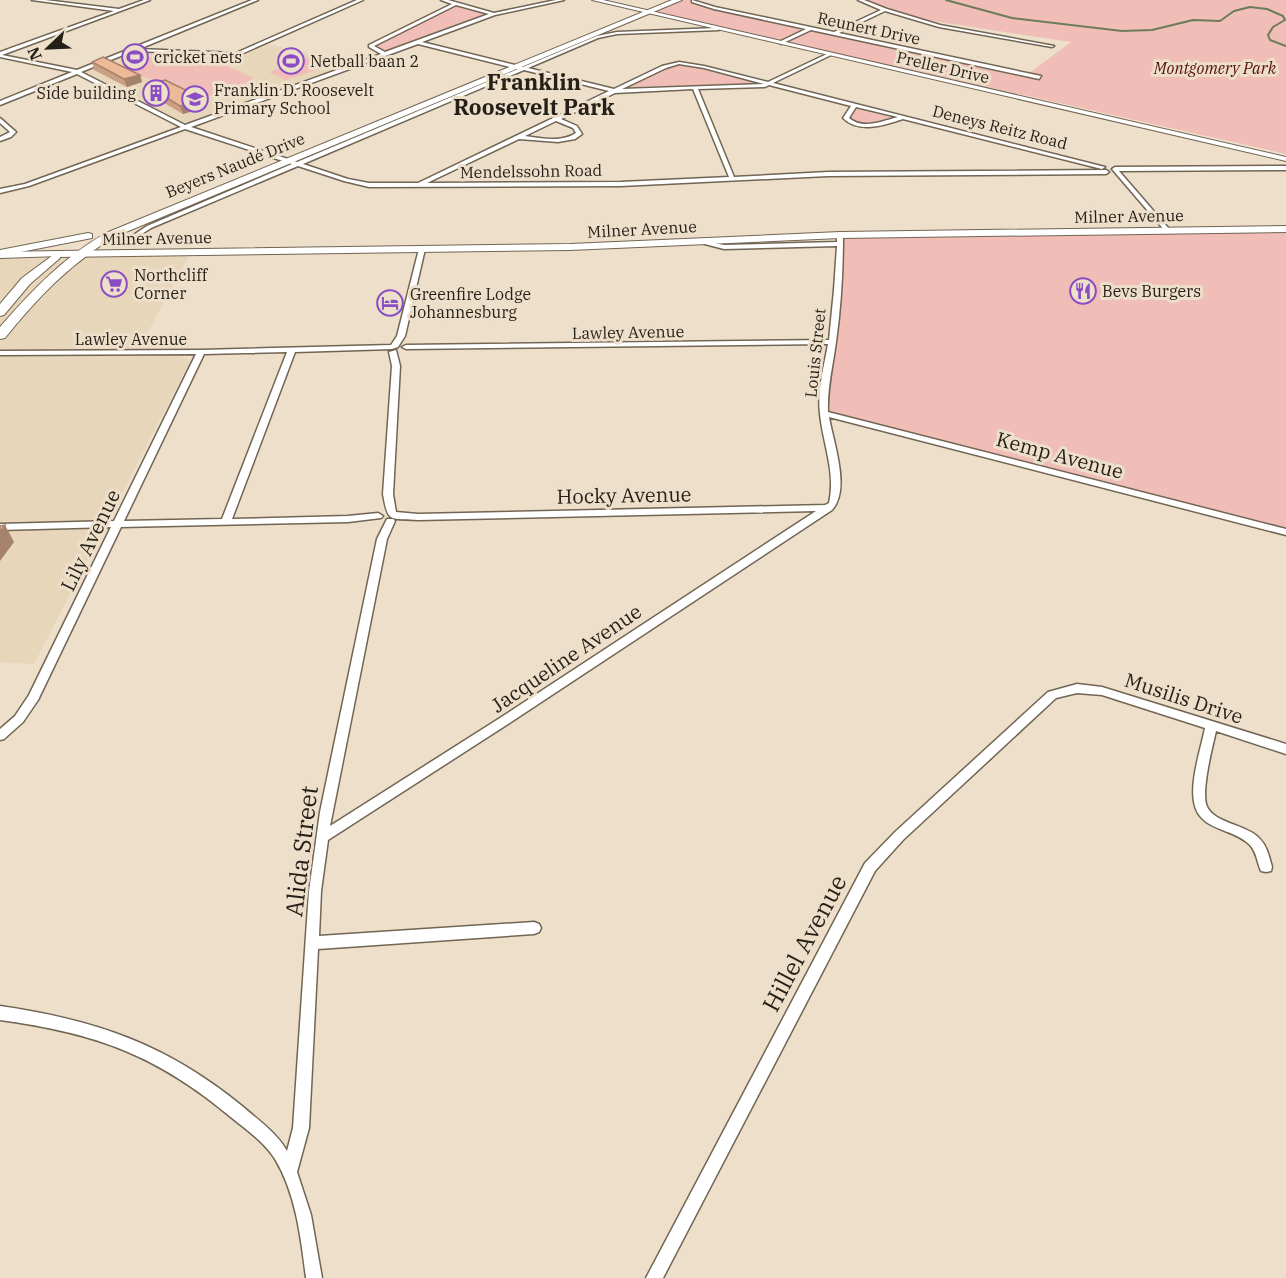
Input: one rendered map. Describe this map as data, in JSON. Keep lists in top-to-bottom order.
{
  "streets": {
    "main road": ["Preller Drive", "Beyers Naudé Drive", "Milner Avenue"],
    "street": [
      "Reunert Drive",
      "Deneys Reitz Road",
      "Mendelssohn Road",
      "Lawley Avenue",
      "Louis Street",
      "Kemp Avenue",
      "Hocky Avenue",
      "Lily Avenue",
      "Jacqueline Avenue",
      "Musilis Drive",
      "Alida Street",
      "Hillel Avenue"
    ]
  },
  "crossings": [
    ["Preller Drive", "Beyers Naudé Drive"],
    ["Deneys Reitz Road", "Mendelssohn Road"],
    ["Deneys Reitz Road", "Milner Avenue"],
    ["Beyers Naudé Drive", "Mendelssohn Road"],
    ["Beyers Naudé Drive", "Milner Avenue"],
    ["Milner Avenue", "Louis Street"],
    ["Lawley Avenue", "Louis Street"],
    ["Lawley Avenue", "Lily Avenue"],
    ["Lawley Avenue", "Alida Street"],
    ["Louis Street", "Kemp Avenue"],
    ["Louis Street", "Hocky Avenue"],
    ["Louis Street", "Jacqueline Avenue"],
    ["Hocky Avenue", "Jacqueline Avenue"],
    ["Hocky Avenue", "Alida Street"],
    ["Jacqueline Avenue", "Alida Street"],
    ["Musilis Drive", "Hillel Avenue"]
  ],
  "districts": ["Franklin Roosevelt Park"],
  "parks": ["Montgomery Park"],
  "places": {
    "sports": ["cricket nets", "Netball baan 2"],
    "building": ["Side building"],
    "school or university": ["Franklin D. Roosevelt Primary School"],
    "supermarket": ["Northcliff Corner"],
    "restaurant": ["Bevs Burgers"],
    "hotel": ["Greenfire Lodge Johannesburg"]
  },
  "north": "bottom left"
}
